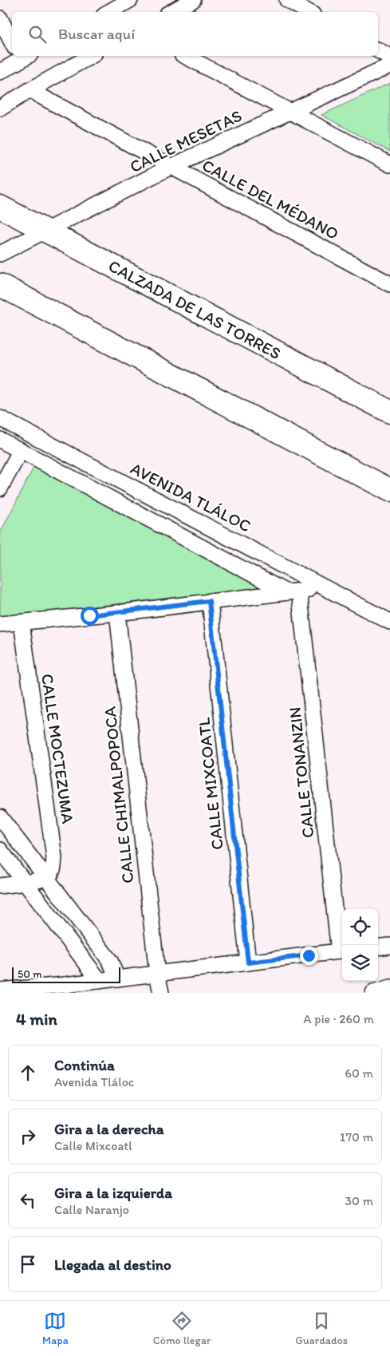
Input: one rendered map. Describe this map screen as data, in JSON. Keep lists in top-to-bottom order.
{
  "streets": {
    "main road": ["CALZADA DE LAS TORRES"],
    "street": [
      "CALLE MESETAS",
      "CALLE DEL MÉDANO",
      "AVENIDA TLÁLOC",
      "CALLE MOCTEZUMA",
      "CALLE TONANZIN",
      "CALLE MIXCOATL",
      "CALLE CHIMALPOPOCA"
    ]
  },
  "crossings": [
    ["CALLE MESETAS", "CALLE DEL MÉDANO"],
    ["CALLE MESETAS", "CALZADA DE LAS TORRES"]
  ],
  "scale_bar": "50 m",
  "page": {
    "search": "Buscar aquí",
    "scale": "50 m",
    "heading": ["4 min", "A pie · 260 m"],
    "list": [
      ["Continúa", "Avenida Tláloc", "60 m"],
      ["Gira a la derecha", "Calle Mixcoatl", "170 m"],
      ["Gira a la izquierda", "Calle Naranjo", "30 m"],
      "Llegada al destino"
    ],
    "nav": ["Mapa", "Cómo llegar", "Guardados"]
  }
}
